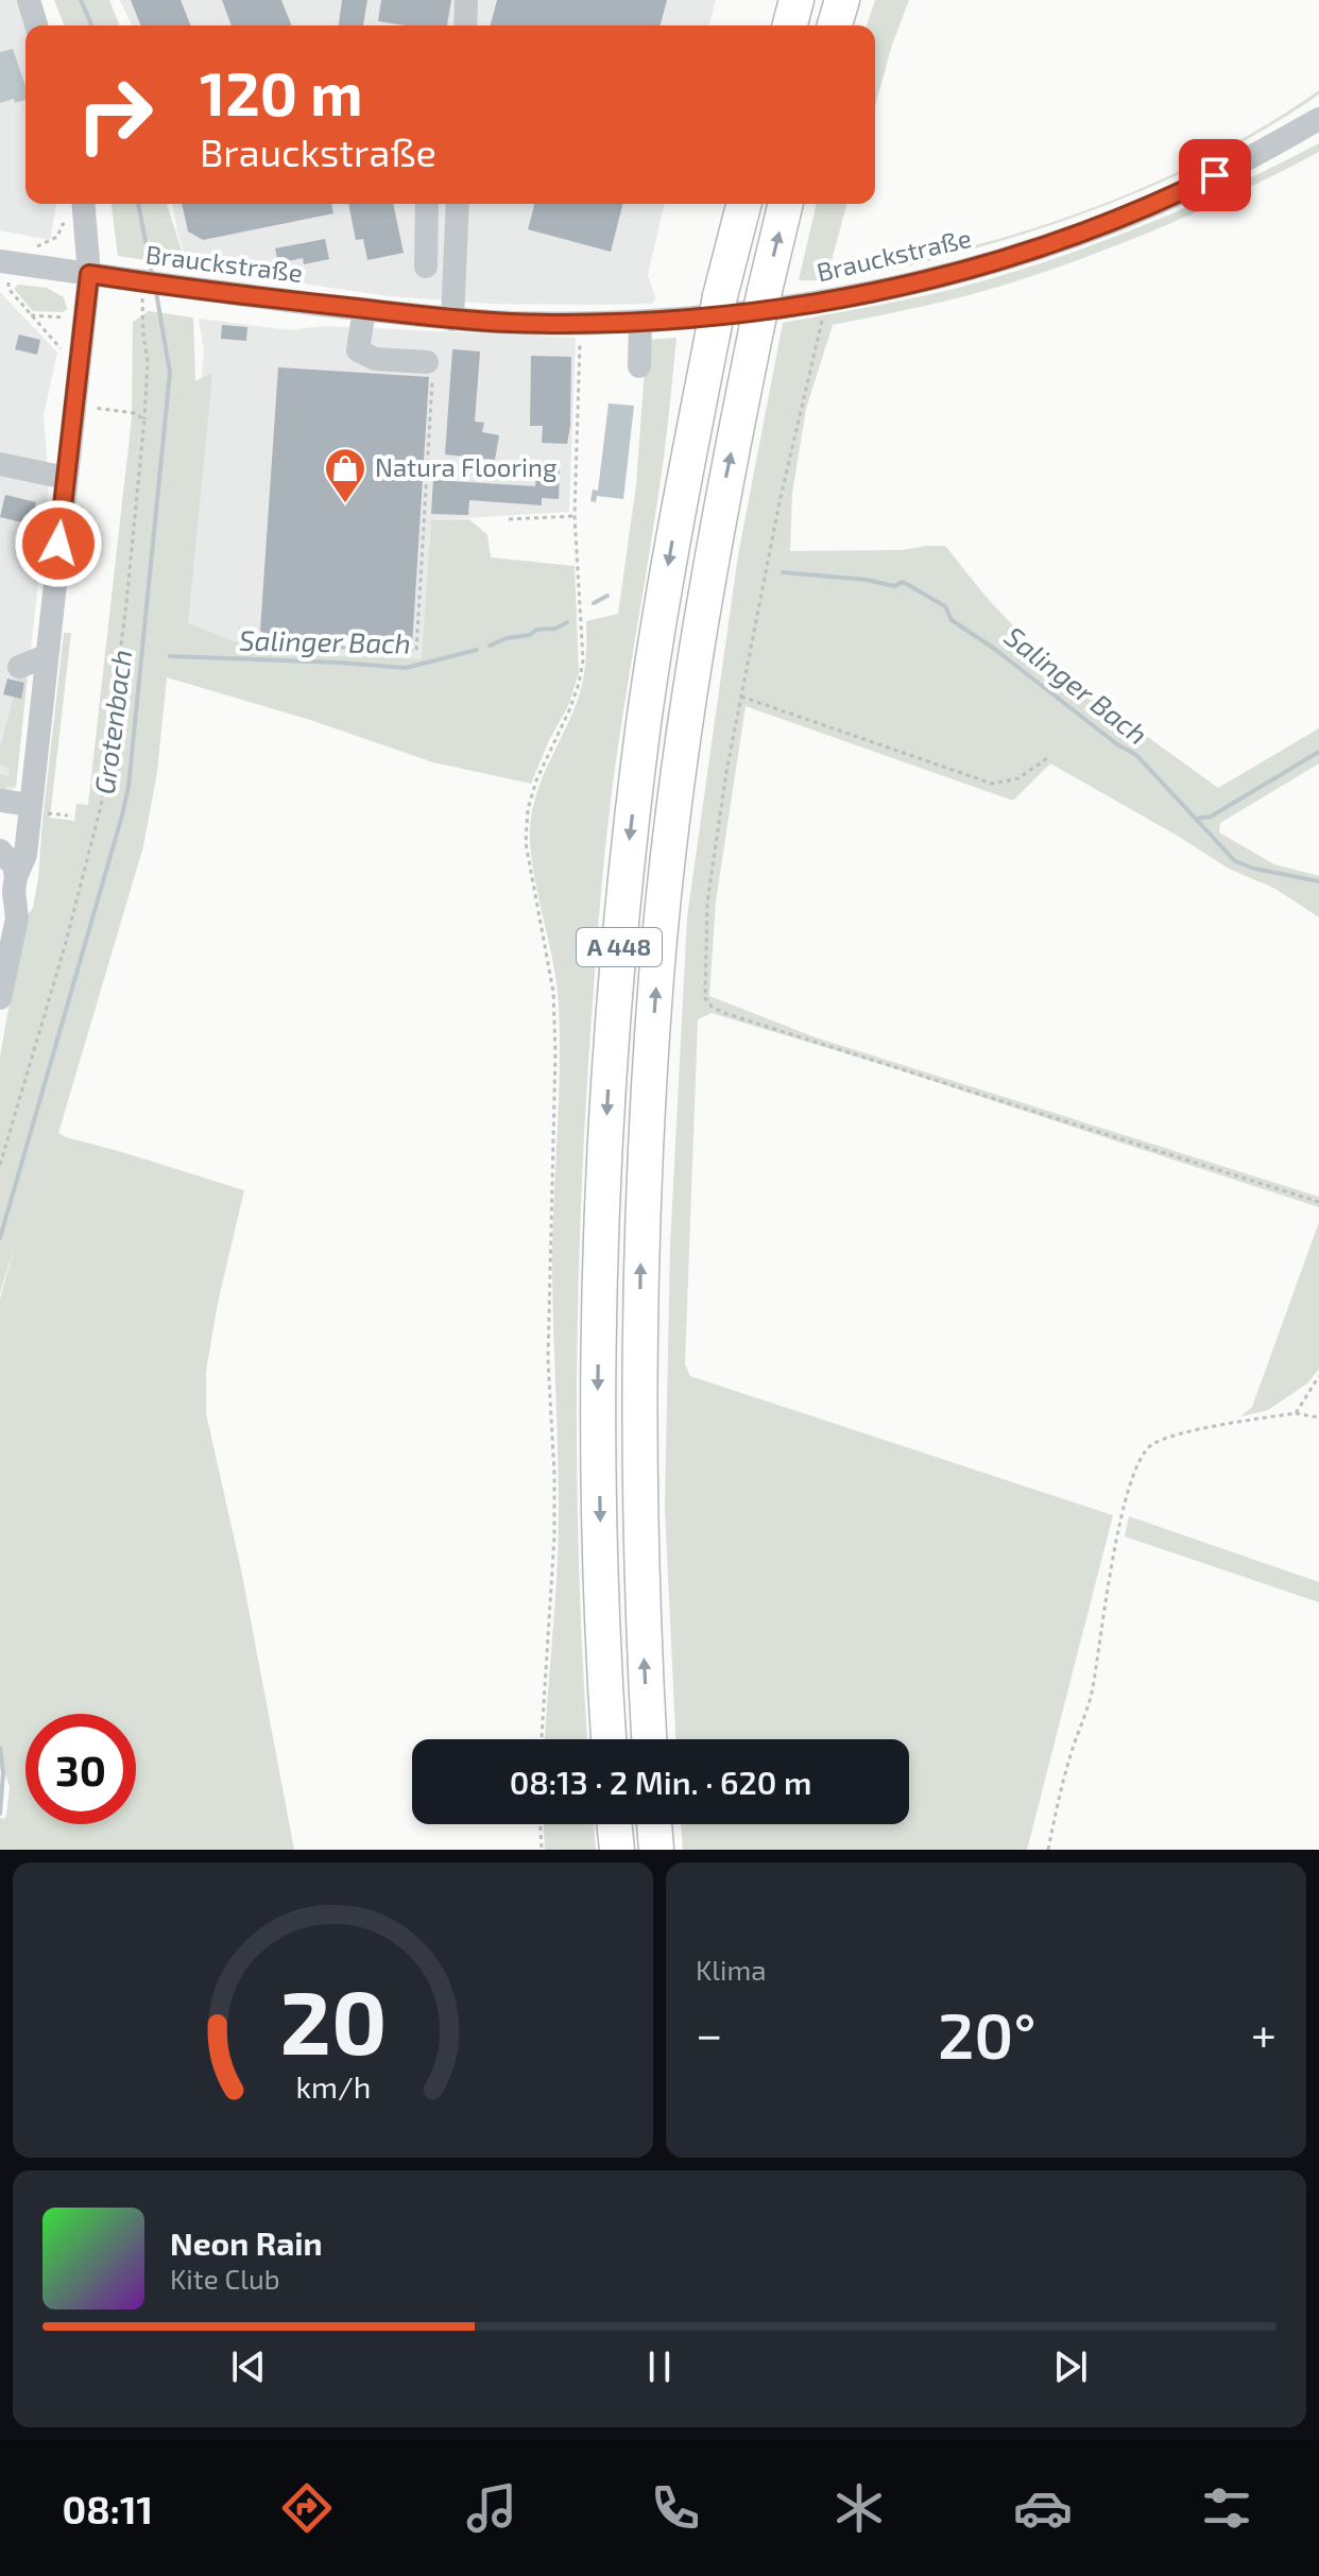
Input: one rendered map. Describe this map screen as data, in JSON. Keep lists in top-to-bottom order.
{
  "streets": {
    "highway": ["A 448"],
    "street": ["Brauckstraße"]
  },
  "water": ["Salinger Bach", "Grotenbach"],
  "places": {
    "shop": ["Natura Flooring"]
  },
  "page": {
    "turn": ["120 m", "Brauckstraße"],
    "limit": "30",
    "trip": "08:13 · 2 Min. · 620 m",
    "tile": "Klima",
    "heat": ["−", "20°", "+"],
    "song": ["Neon Rain", "Kite Club"],
    "tabs": "08:11",
    "gauge": ["20", "km/h"]
  }
}
